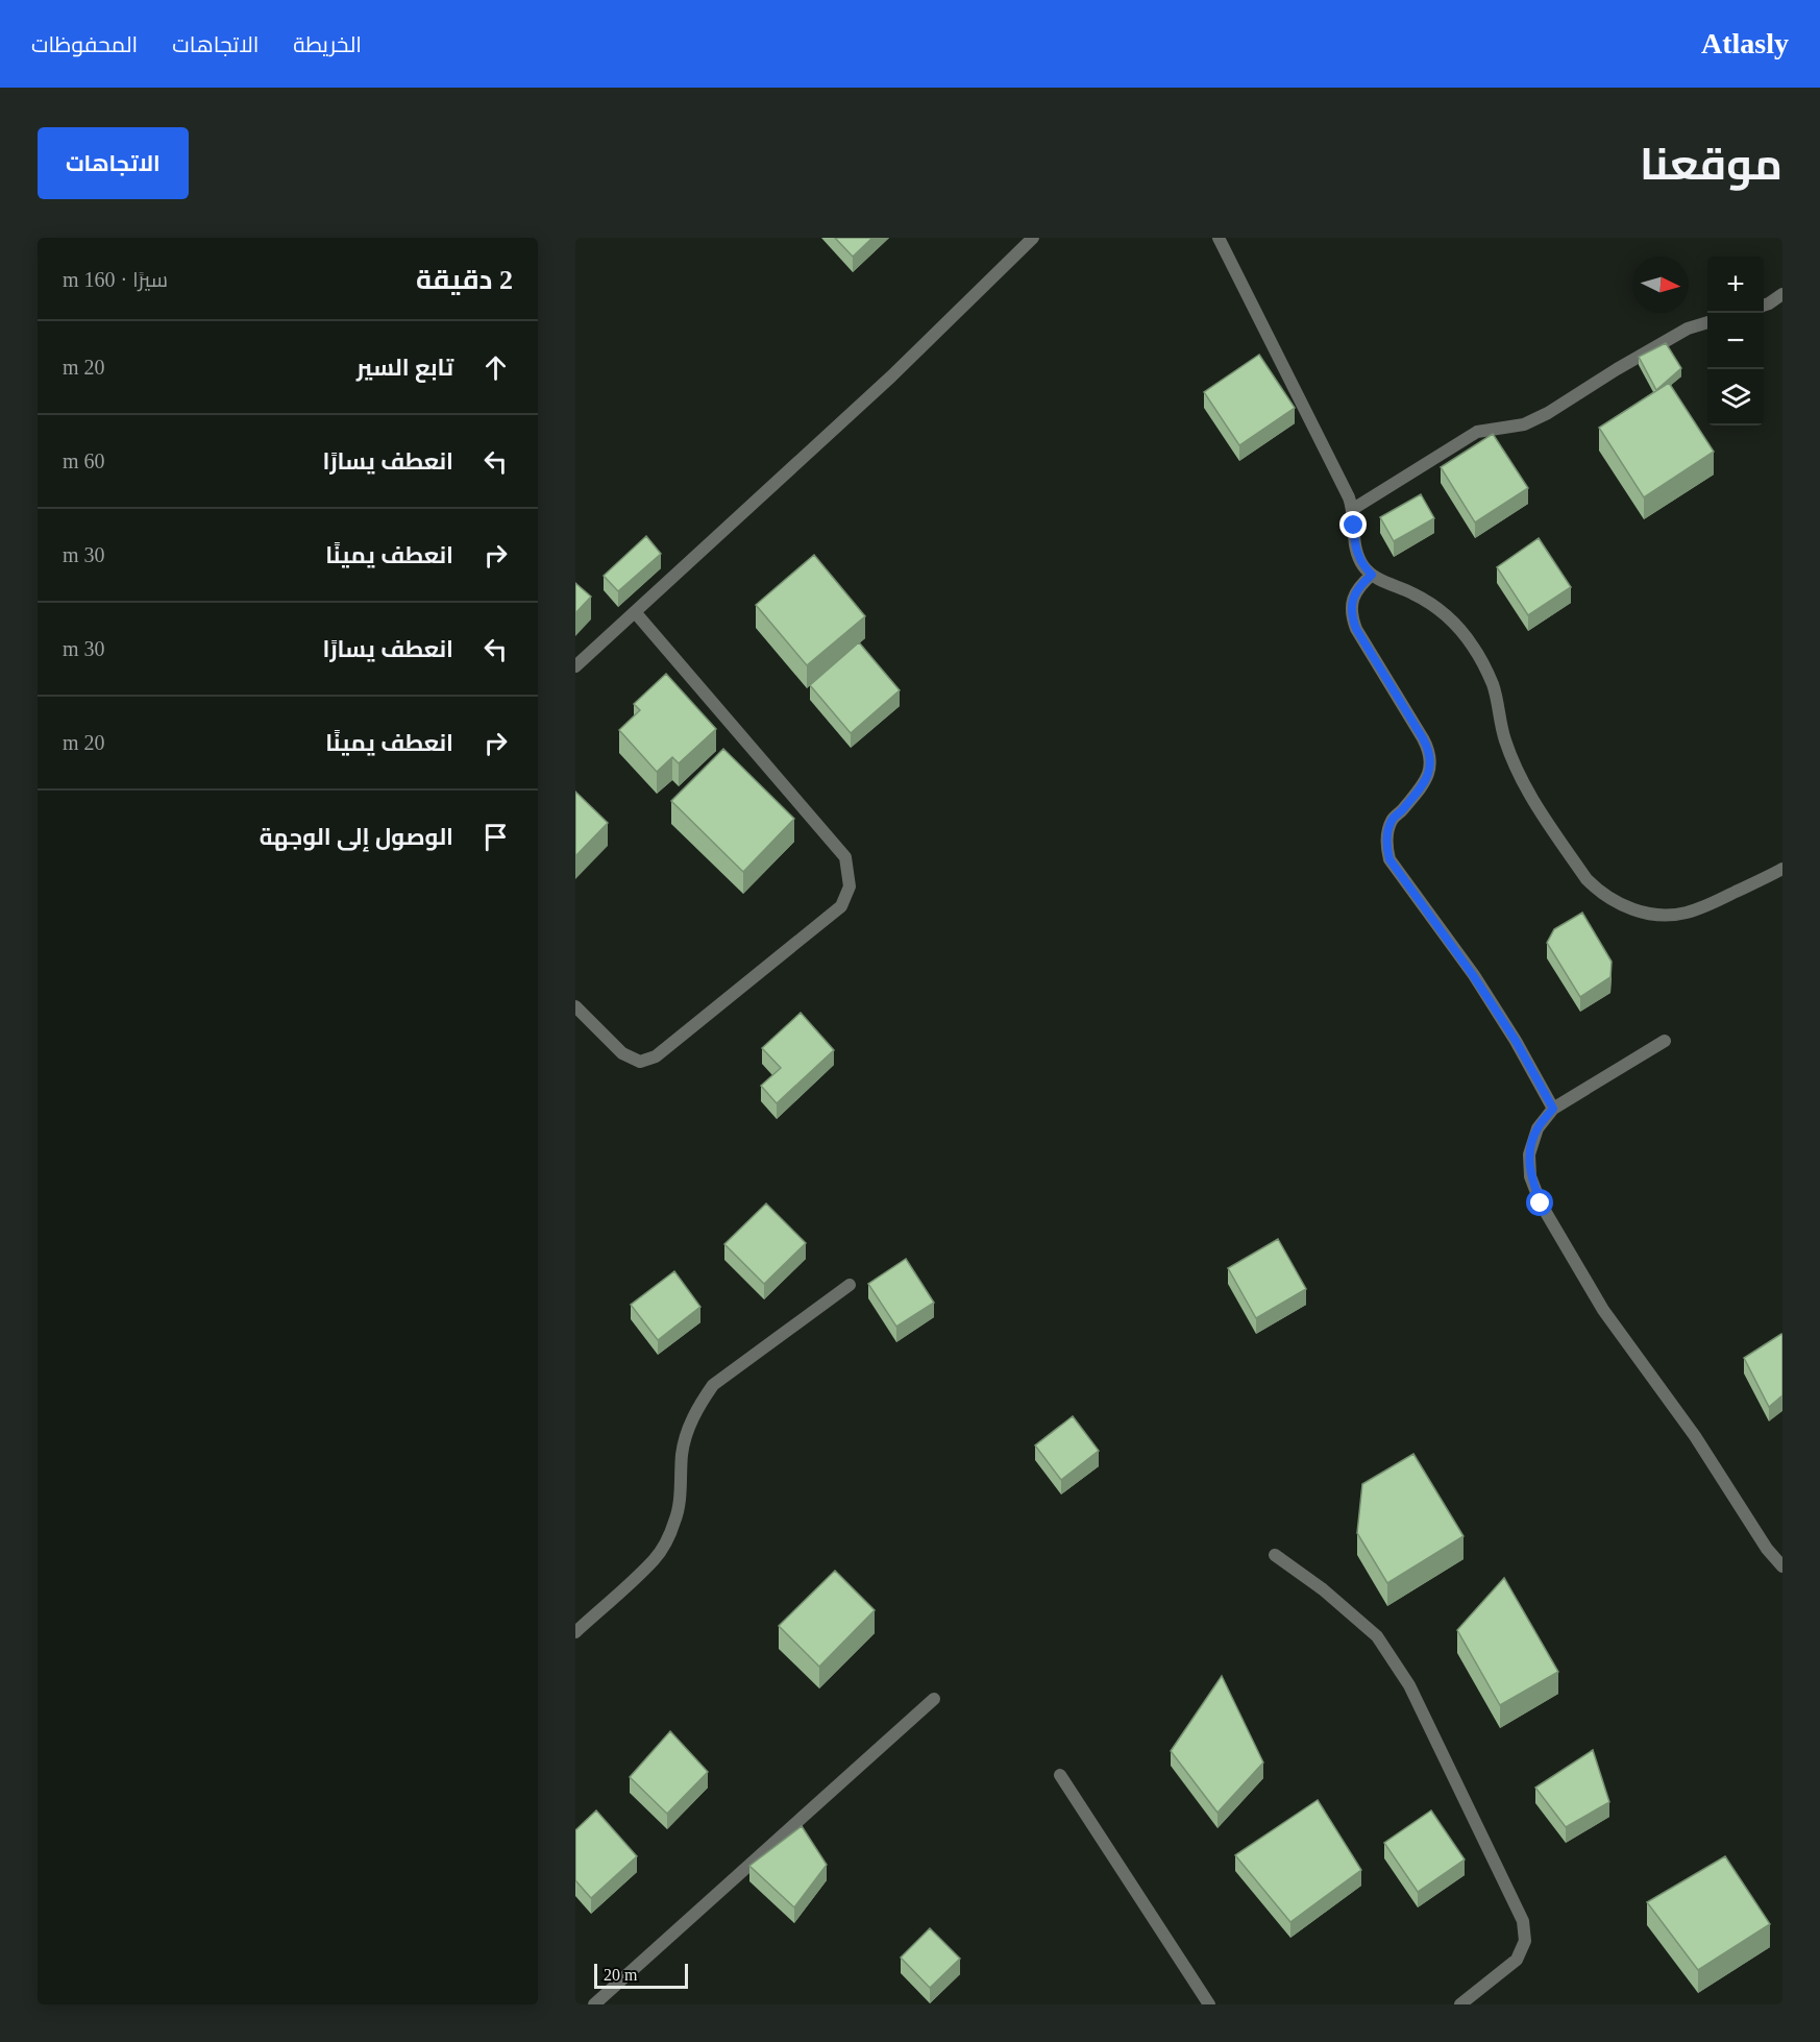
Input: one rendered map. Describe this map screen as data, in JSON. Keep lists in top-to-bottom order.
{
  "scale_bar": "20 m",
  "north": "right",
  "page": {
    "header": "Atlasly",
    "nav": ["الخريطة", "الاتجاهات", "المحفوظات"],
    "title": "موقعنا",
    "buttons": "الاتجاهات",
    "heading": ["2 دقيقة", "سيرًا · 160 m"],
    "map_buttons": ["+", "−"],
    "list": [
      ["تابع السير", "20 m"],
      ["انعطف يسارًا", "60 m"],
      ["انعطف يمينًا", "30 m"],
      ["انعطف يسارًا", "30 m"],
      ["انعطف يمينًا", "20 m"],
      "الوصول إلى الوجهة"
    ],
    "scale": "20 m"
  }
}
